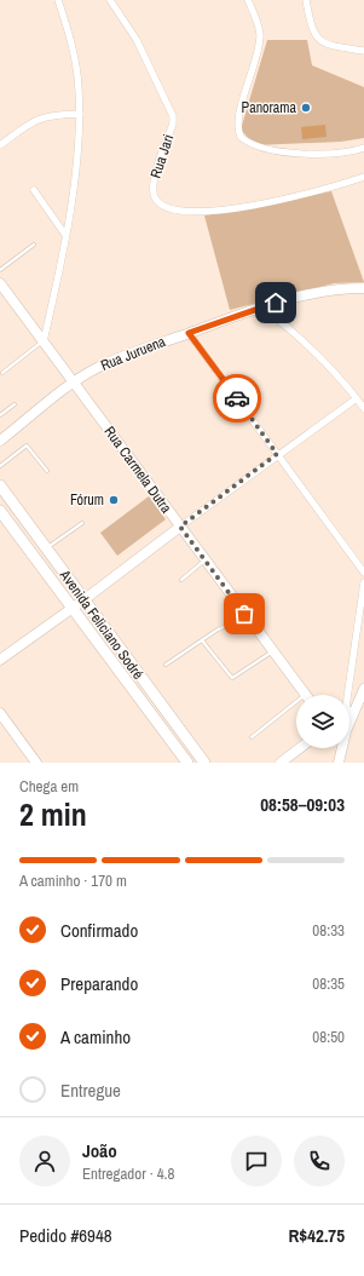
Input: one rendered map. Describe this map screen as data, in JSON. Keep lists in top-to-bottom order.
{
  "streets": {
    "main road": ["Avenida Feliciano Sodré"],
    "street": ["Rua Jari", "Rua Juruena", "Rua Carmela Dutra"]
  },
  "crossings": [
    ["Rua Juruena", "Rua Carmela Dutra"]
  ],
  "places": ["Panorama", "Fórum"],
  "page": {
    "heading": ["2 min", "Chega em", "08:58–09:03"],
    "panel": [
      "João",
      "Entregador · 4.8",
      "Pedido #6948",
      "R$42.75"
    ],
    "bar": "A caminho · 170 m",
    "list": [
      ["Confirmado", "08:33"],
      ["Preparando", "08:35"],
      ["A caminho", "08:50"],
      "Entregue"
    ]
  }
}
